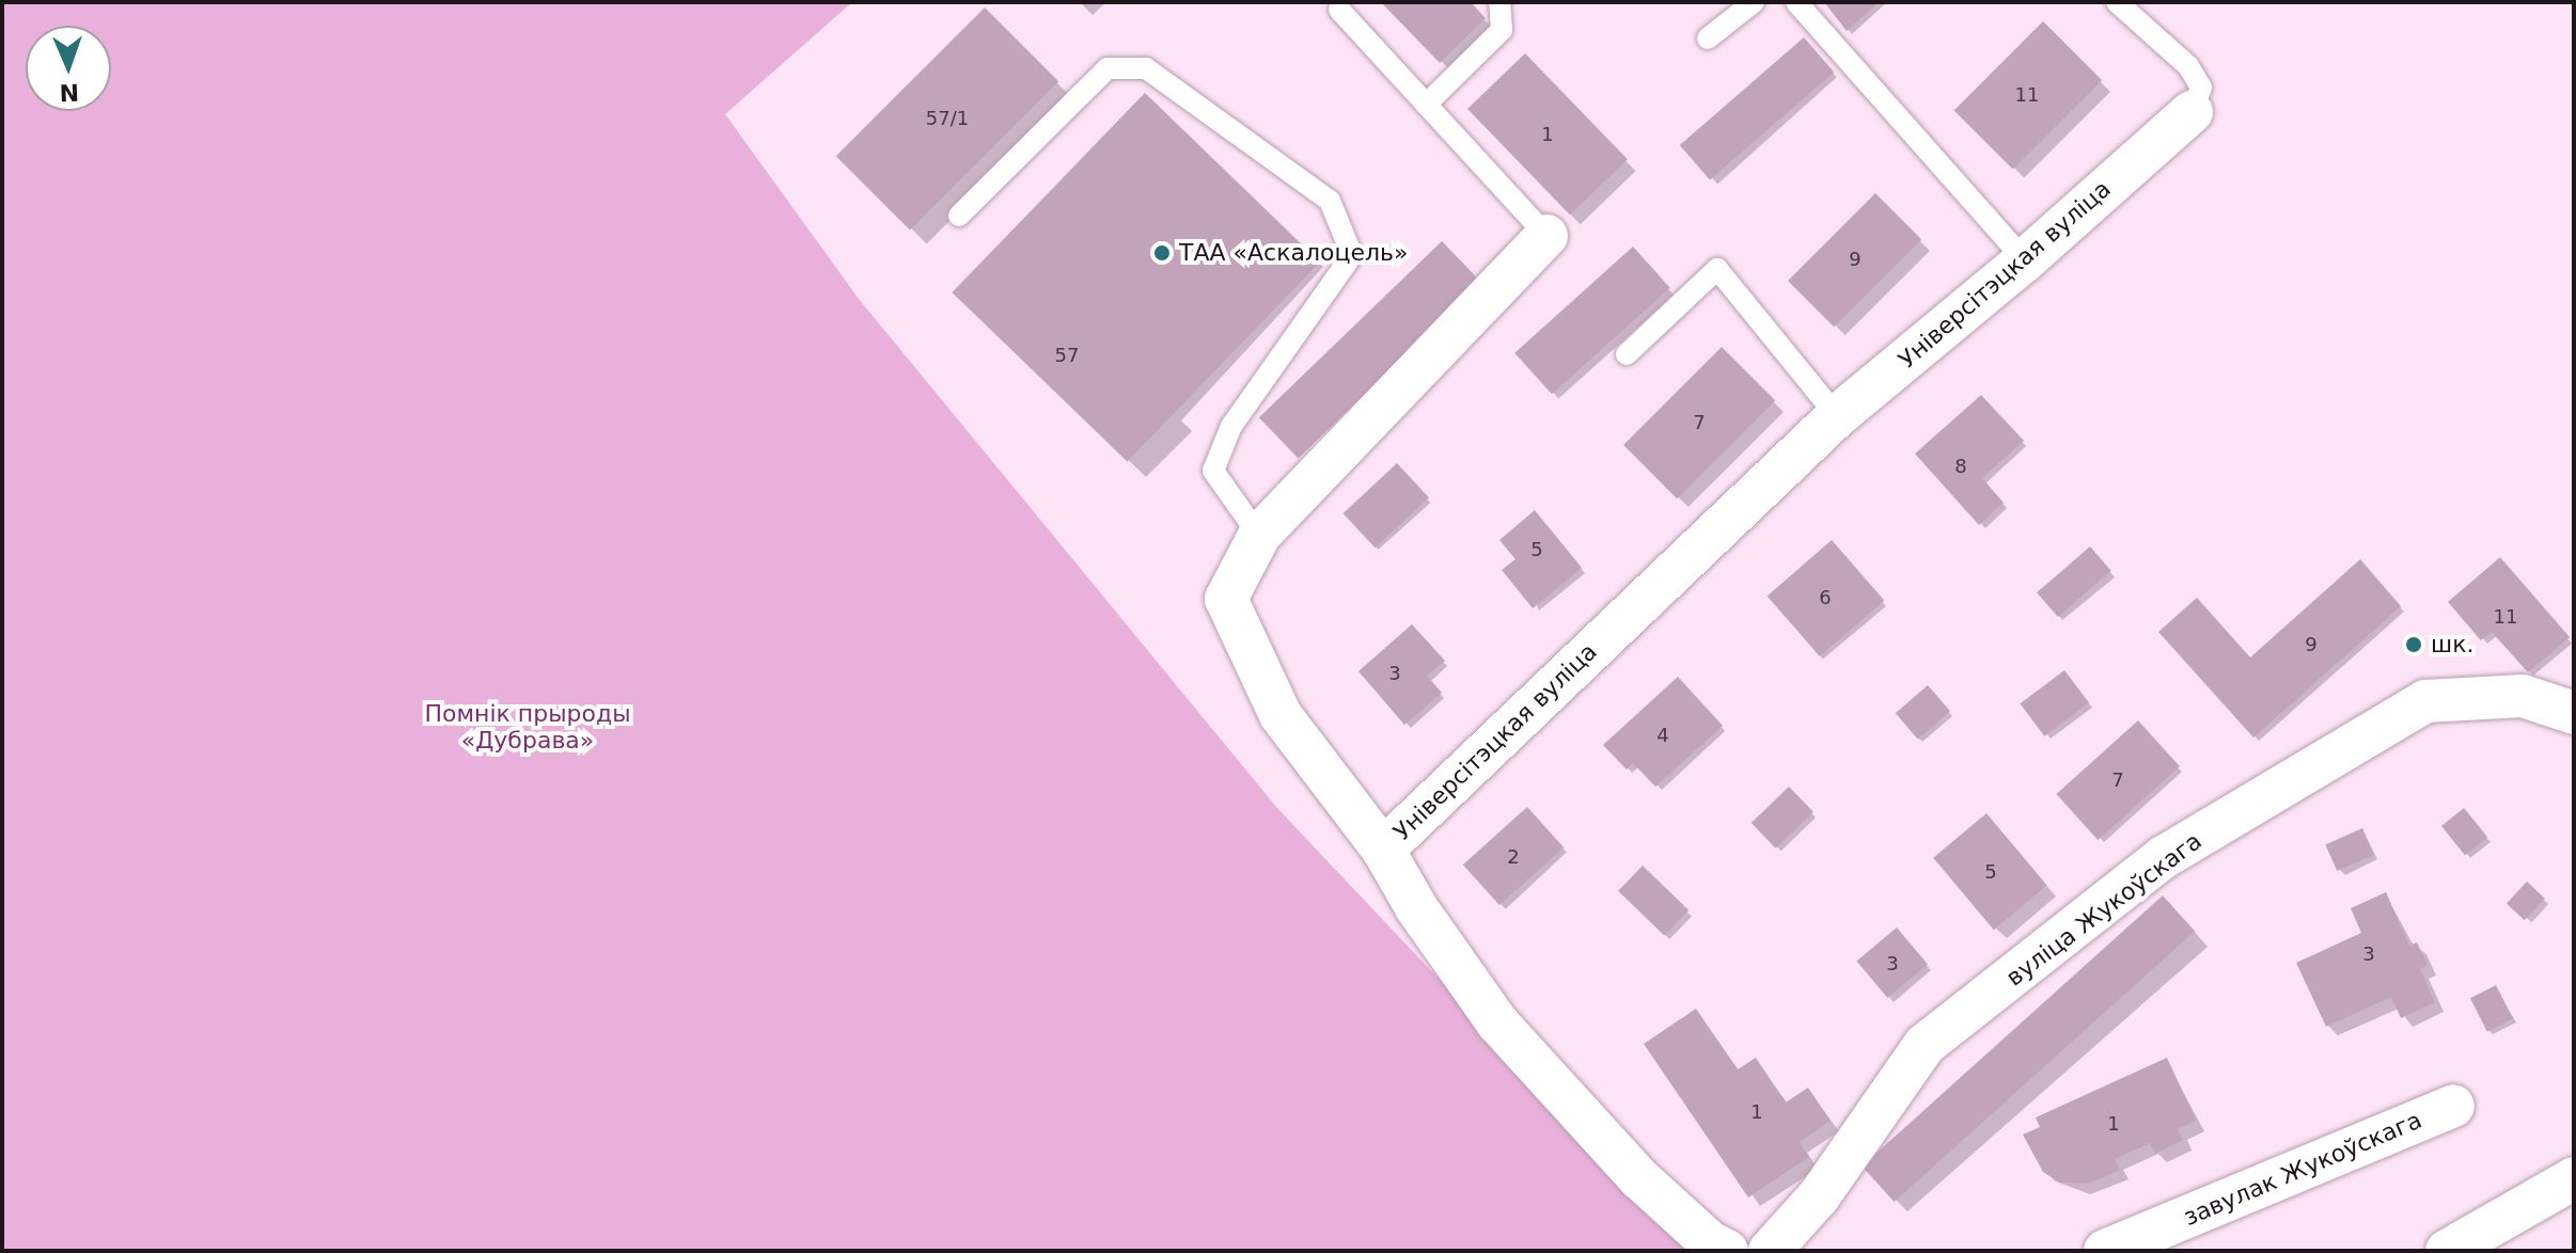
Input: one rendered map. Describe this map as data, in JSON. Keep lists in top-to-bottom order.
{
  "streets": {
    "street": ["Універсітэцкая вуліца", "вуліца Жукоўскага", "завулак Жукоўскага"]
  },
  "parks": ["Помнік прыроды «Дубрава»"],
  "places": ["ТАА «Аскалоцель»", "шк."],
  "house_numbers": [
    "11",
    "57/1",
    "1",
    "9",
    "57",
    "7",
    "8",
    "5",
    "6",
    "11",
    "9",
    "3",
    "4",
    "7",
    "2",
    "5",
    "3",
    "3",
    "1",
    "1"
  ],
  "north": "bottom"
}
